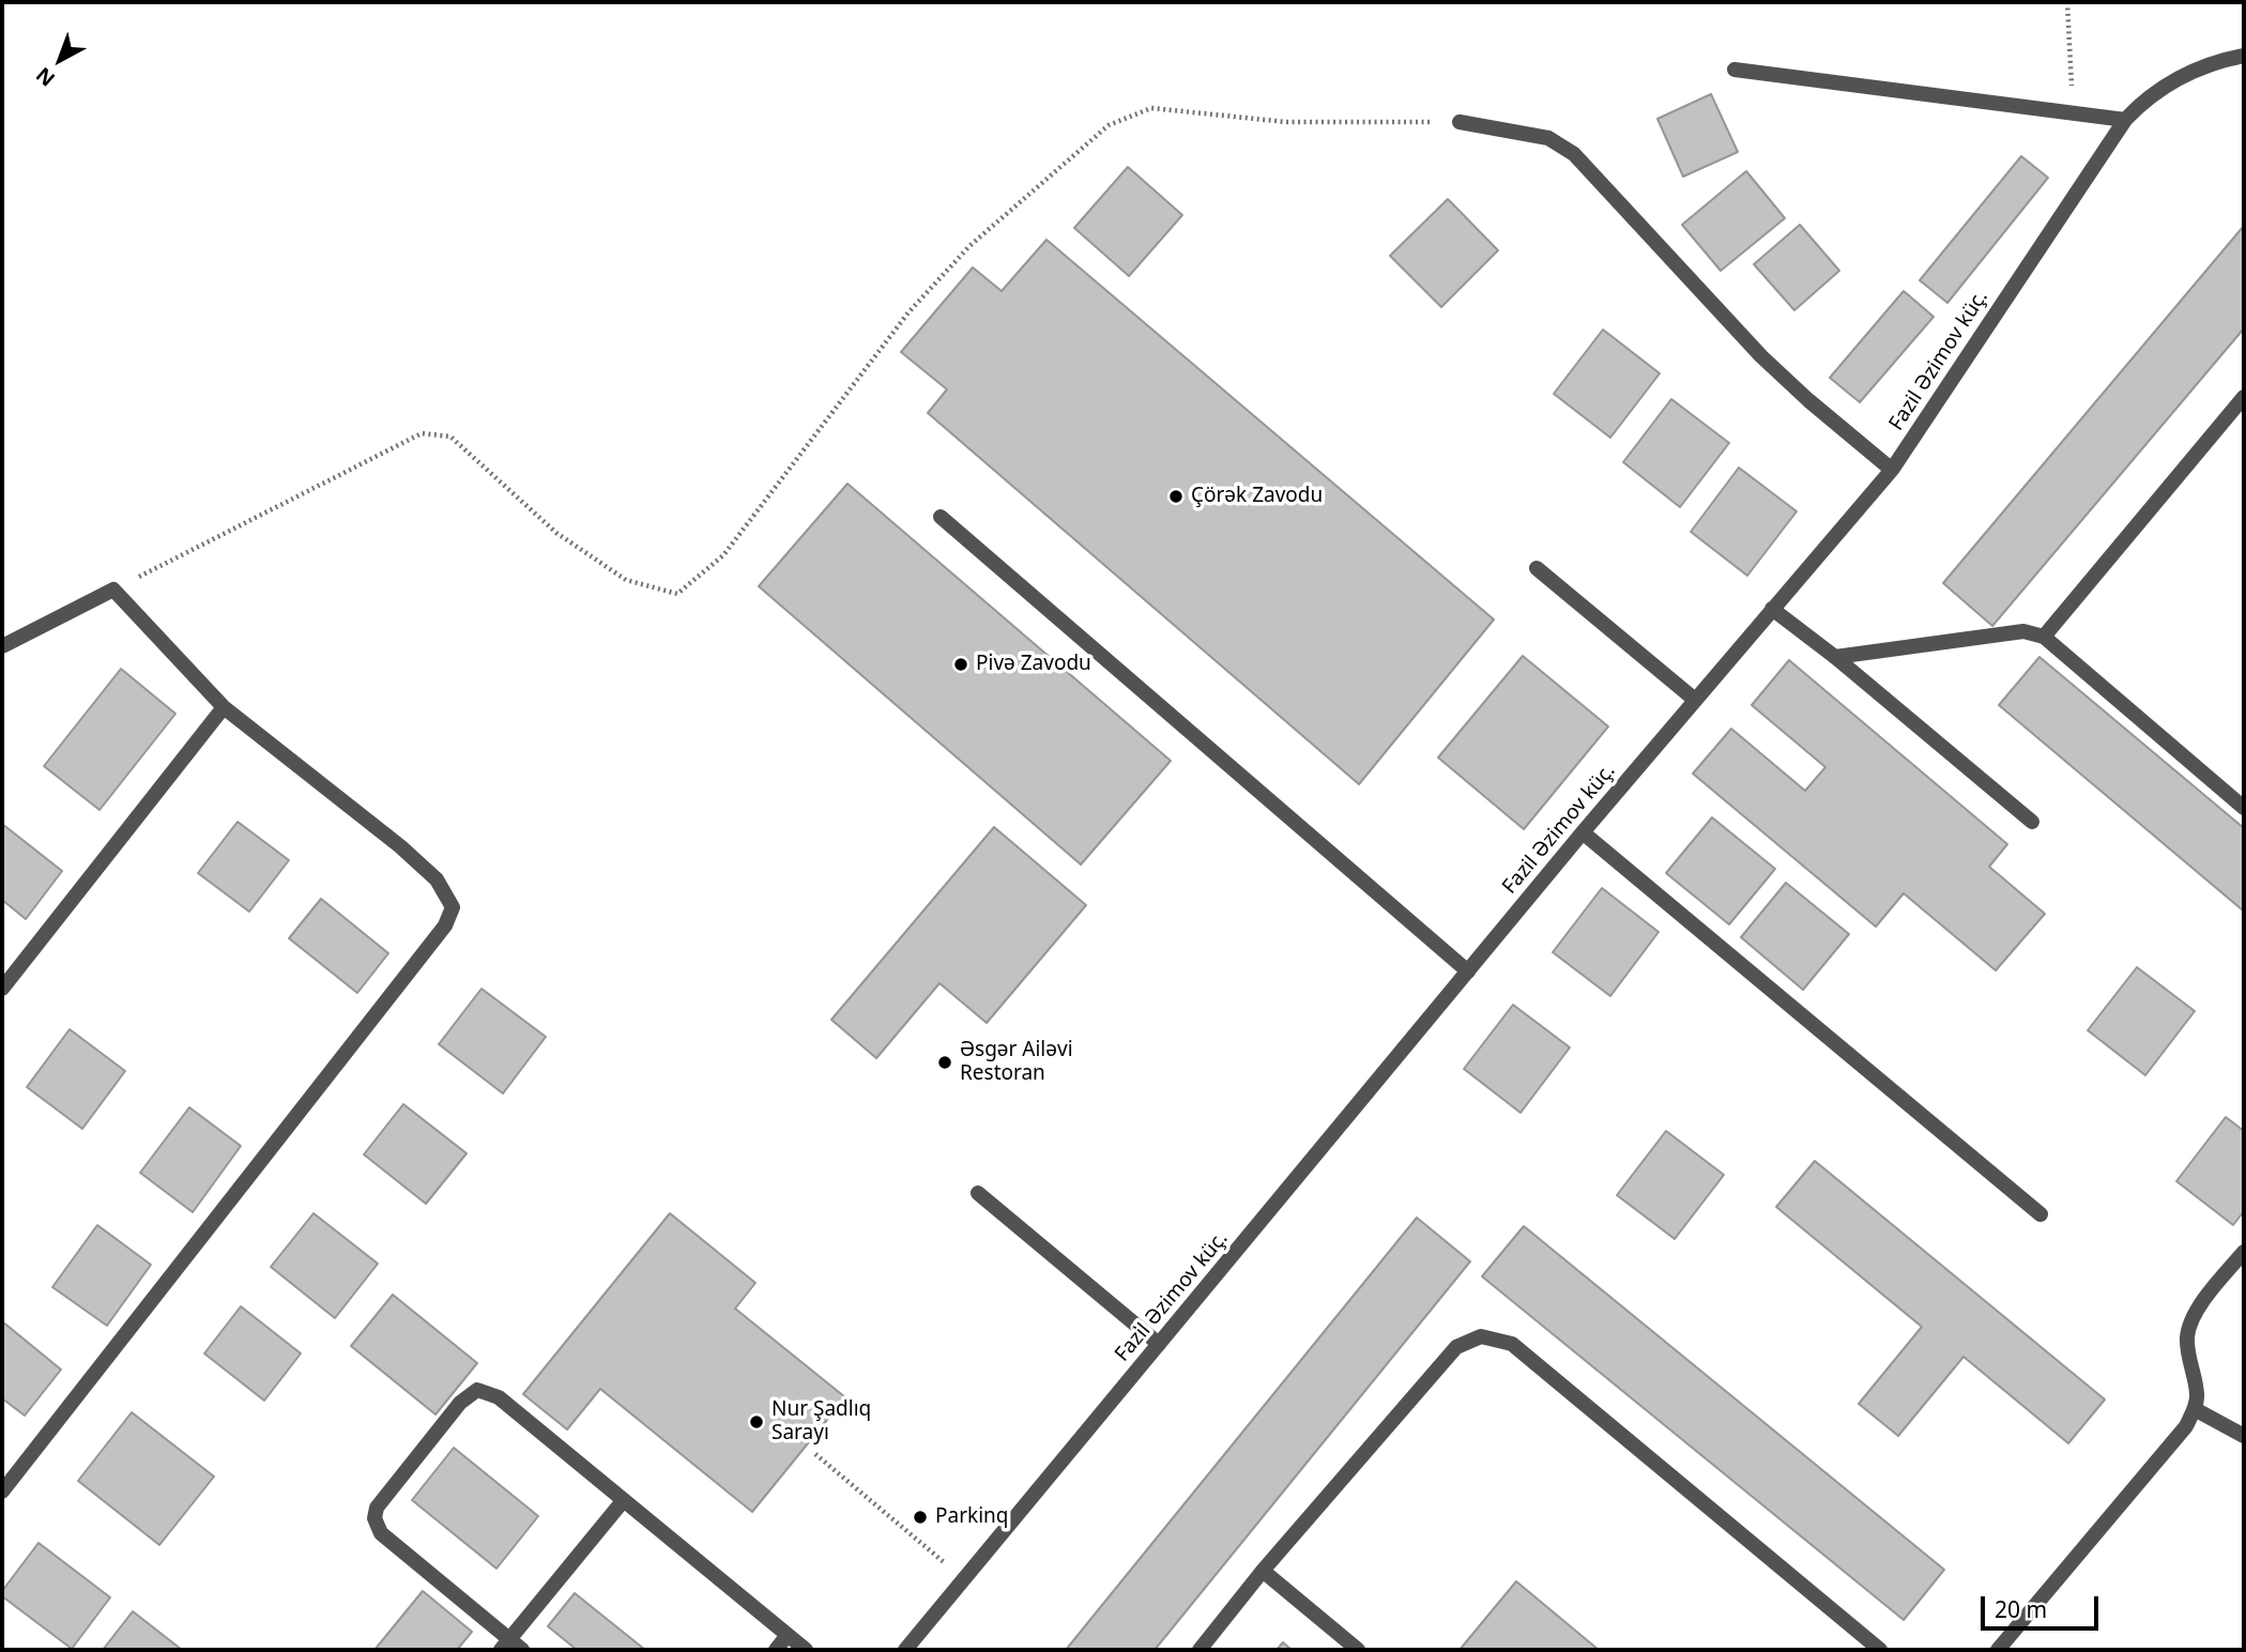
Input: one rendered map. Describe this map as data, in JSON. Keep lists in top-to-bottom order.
{
  "streets": {
    "street": ["Fazil Əzimov küç."]
  },
  "places": [
    "Çörək Zavodu",
    "Pivə Zavodu",
    "Əsgər Ailəvi Restoran",
    "Nur Şadlıq Sarayı",
    "Parkinq"
  ],
  "scale_bar": "20 m",
  "north": "bottom left"
}
